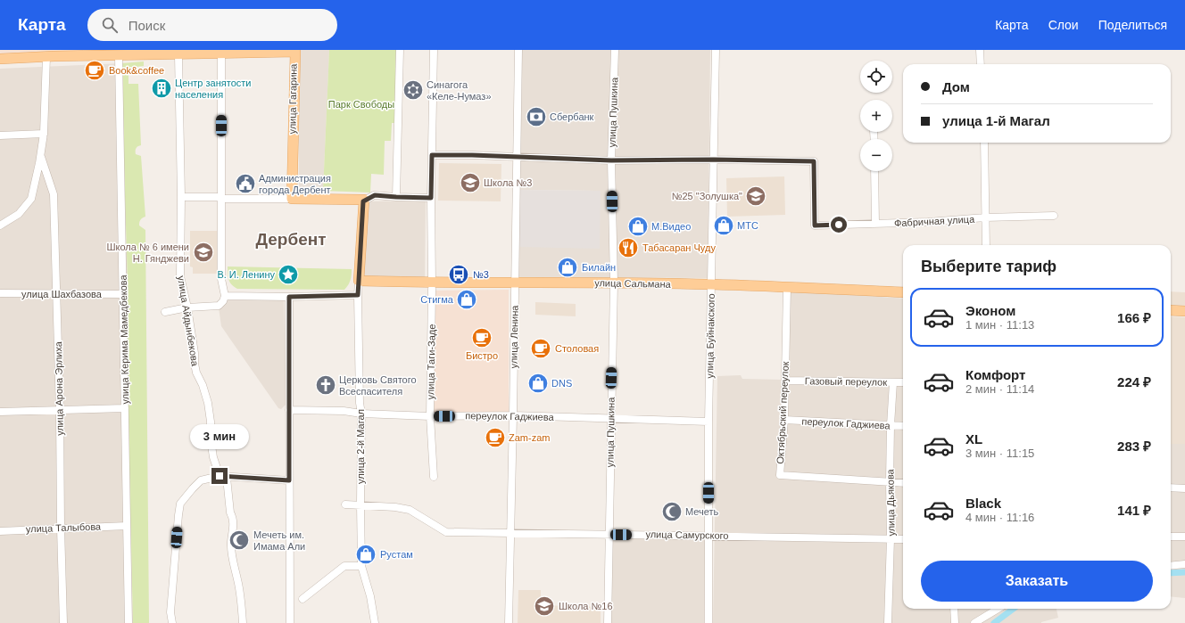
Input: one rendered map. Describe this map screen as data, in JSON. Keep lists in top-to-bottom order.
{
  "streets": {
    "main road": ["улица Гагарина", "улица Сальмана"],
    "street": [
      "улица Пушкина",
      "Фабричная улица",
      "улица Шахбазова",
      "улица Айдынбекова",
      "улица Буйнакского",
      "улица Ленина",
      "улица Керима Мамедбекова",
      "улица Таги-Заде",
      "Газовый переулок",
      "улица Арона Эрлиха",
      "Октябрьский переулок",
      "переулок Гаджиева",
      "улица 2-й Магал",
      "улица Дьякова",
      "улица Талыбова",
      "улица Самурского"
    ]
  },
  "crossings": [
    ["улица Гагарина", "улица Айдынбекова"],
    ["улица Гагарина", "улица Керима Мамедбекова"],
    ["улица Пушкина", "улица Сальмана"],
    ["улица Пушкина", "переулок Гаджиева"],
    ["улица Пушкина", "улица Самурского"],
    ["Фабричная улица", "улица Буйнакского"],
    ["улица Сальмана", "улица Буйнакского"],
    ["улица Сальмана", "улица Ленина"],
    ["улица Сальмана", "улица Таги-Заде"],
    ["улица Сальмана", "Октябрьский переулок"],
    ["улица Сальмана", "улица 2-й Магал"],
    ["улица Шахбазова", "улица Керима Мамедбекова"],
    ["улица Шахбазова", "улица Арона Эрлиха"],
    ["улица Буйнакского", "переулок Гаджиева"],
    ["улица Буйнакского", "улица Самурского"],
    ["улица Ленина", "переулок Гаджиева"],
    ["улица Ленина", "улица Самурского"],
    ["улица Керима Мамедбекова", "улица Талыбова"],
    ["улица Таги-Заде", "переулок Гаджиева"],
    ["Газовый переулок", "Октябрьский переулок"],
    ["Газовый переулок", "улица Дьякова"],
    ["улица Арона Эрлиха", "улица Талыбова"],
    ["Октябрьский переулок", "переулок Гаджиева"],
    ["Октябрьский переулок", "улица Дьякова"],
    ["переулок Гаджиева", "улица 2-й Магал"],
    ["переулок Гаджиева", "улица Дьякова"],
    ["улица 2-й Магал", "улица Самурского"],
    ["улица Дьякова", "улица Самурского"]
  ],
  "districts": ["Дербент"],
  "parks": ["Парк Свободы"],
  "places": {
    "cafe": [
      "Book&coffee",
      "Бистро",
      "Столовая",
      "Zam-zam"
    ],
    "building": ["Центр занятости населения"],
    "synagogue": ["Синагога «Келе-Нумаз»"],
    "bank": ["Сбербанк"],
    "school or university": [
      "Школа №3",
      "№25 \"Золушка\"",
      "Школа № 6 имени Н. Гянджеви",
      "Школа №16"
    ],
    "public building": ["Администрация города Дербент"],
    "shop": [
      "МТС",
      "М.Видео",
      "Билайн",
      "Стигма",
      "DNS",
      "Рустам"
    ],
    "restaurant": ["Табасаран Чуду"],
    "place": ["В. И. Ленину"],
    "bus stop": ["№3"],
    "church": ["Церковь Святого Всеспасителя"],
    "mosque": ["Мечеть", "Мечеть им. Имама Али"]
  },
  "page": {
    "header": "Карта",
    "search": "Поиск",
    "nav": ["Карта", "Слои", "Поделиться"],
    "map_buttons": ["+", "−"],
    "banner": ["Дом", "улица 1-й Магал"],
    "heading": "Выберите тариф",
    "list": [
      {
        "name": "Эконом",
        "note": "1 мин · 11:13",
        "value": "166 ₽"
      },
      {
        "name": "Комфорт",
        "note": "2 мин · 11:14",
        "value": "224 ₽"
      },
      {
        "name": "XL",
        "note": "3 мин · 11:15",
        "value": "283 ₽"
      },
      {
        "name": "Black",
        "note": "4 мин · 11:16",
        "value": "141 ₽"
      }
    ],
    "bubble": "3 мин",
    "buttons": "Заказать"
  }
}
